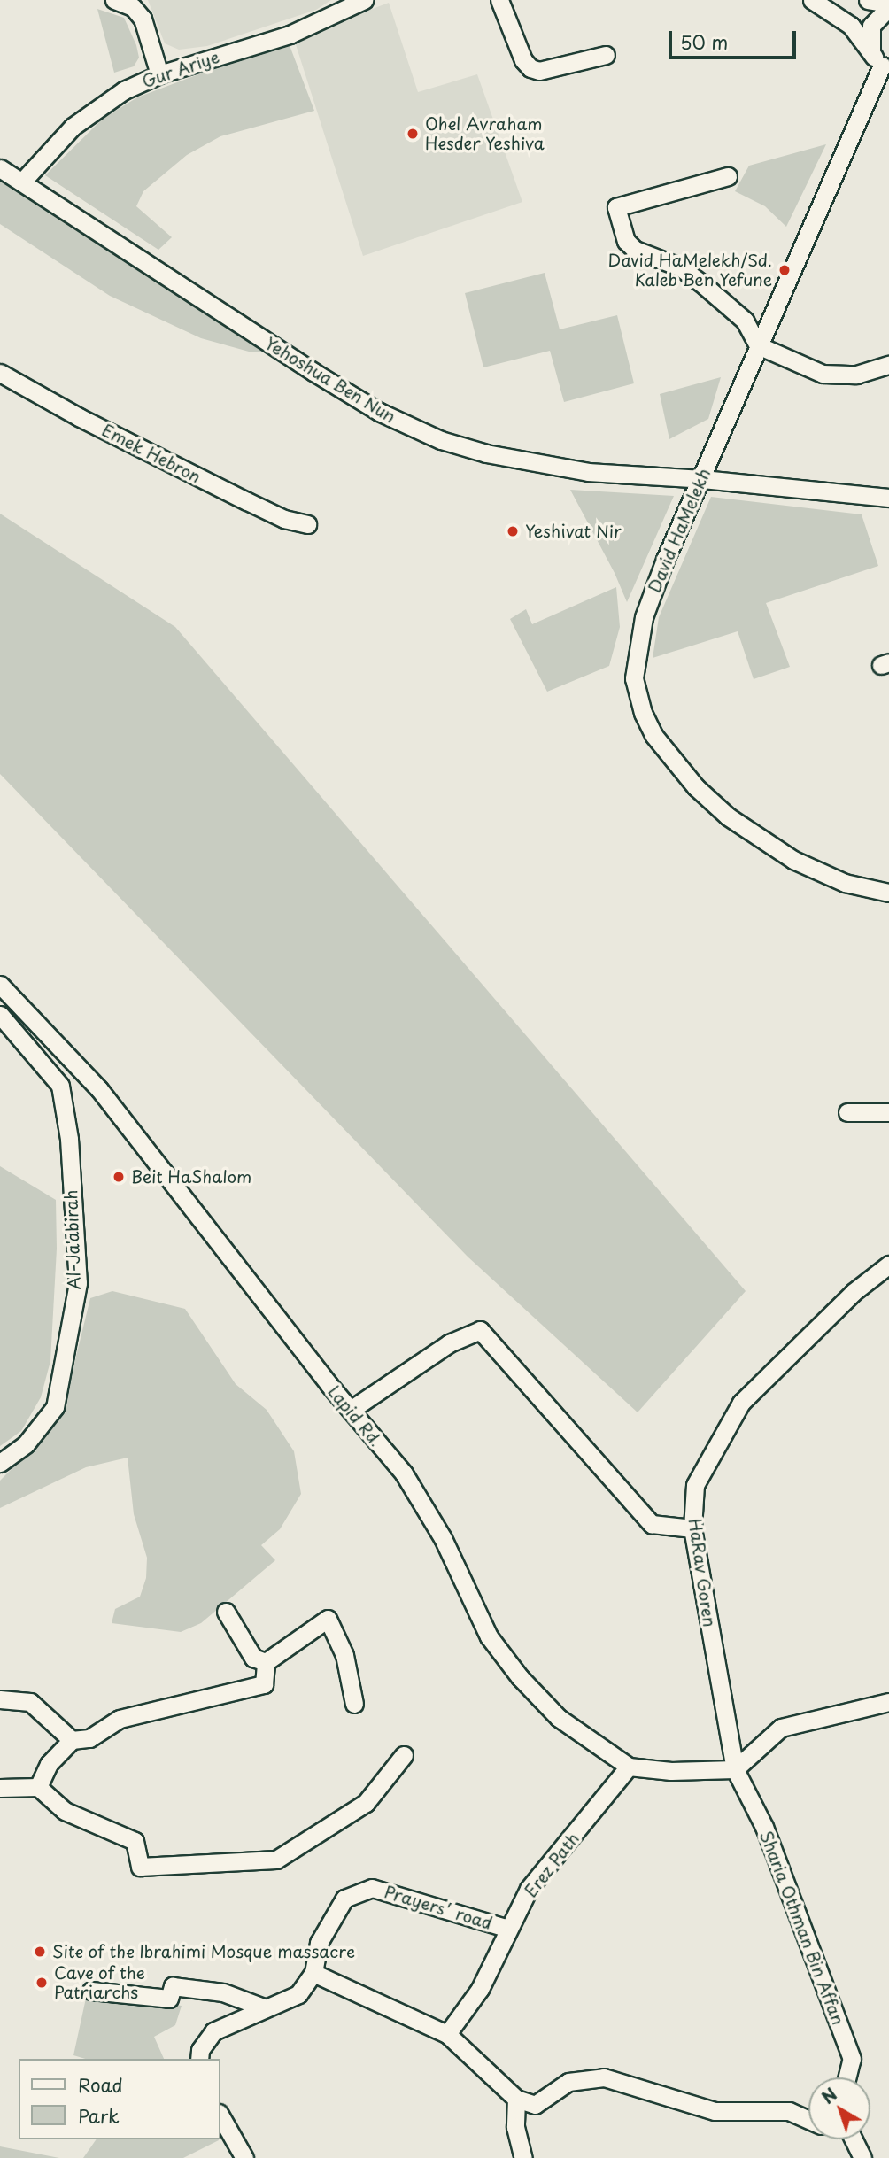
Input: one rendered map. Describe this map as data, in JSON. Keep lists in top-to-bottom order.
{
  "streets": {
    "street": [
      "Gur Ariye",
      "Yehoshua Ben Nun",
      "Emek Hebron",
      "David HaMelekh",
      "Al-Ja'abirah",
      "Lapid Rd.",
      "HaRav Goren",
      "Erez Path",
      "Prayers׳ road",
      "Sharia Othman Bin Affan"
    ]
  },
  "crossings": [
    ["Gur Ariye", "Yehoshua Ben Nun"],
    ["Yehoshua Ben Nun", "David HaMelekh"],
    ["Lapid Rd.", "HaRav Goren"],
    ["Lapid Rd.", "Erez Path"],
    ["Lapid Rd.", "Sharia Othman Bin Affan"],
    ["HaRav Goren", "Sharia Othman Bin Affan"],
    ["Erez Path", "Prayers׳ road"]
  ],
  "places": [
    "Ohel Avraham Hesder Yeshiva",
    "David HaMelekh/Sd. Kaleb Ben Yefune",
    "Yeshivat Nir",
    "Beit HaShalom",
    "Site of the Ibrahimi Mosque massacre",
    "Cave of the Patriarchs"
  ],
  "legend": ["Road", "Park"],
  "scale_bar": "50 m",
  "north": "top left"
}
